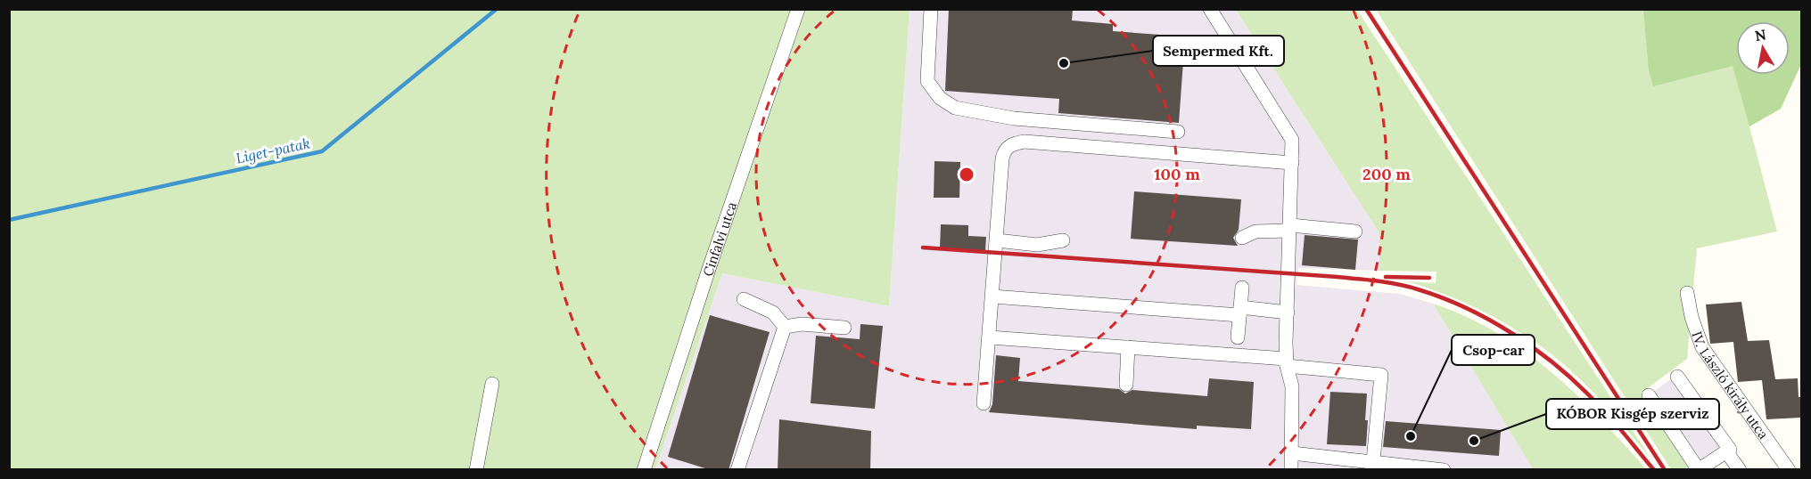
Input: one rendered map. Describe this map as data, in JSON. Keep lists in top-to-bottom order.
{
  "streets": {
    "street": ["Cinfalvi utca", "IV. László király utca"]
  },
  "water": ["Liget-patak"],
  "places": ["Sempermed Kft.", "Csop-car", "KÓBOR Kisgép szerviz"],
  "north": "top",
  "rings": ["100 m", "200 m"]
}
